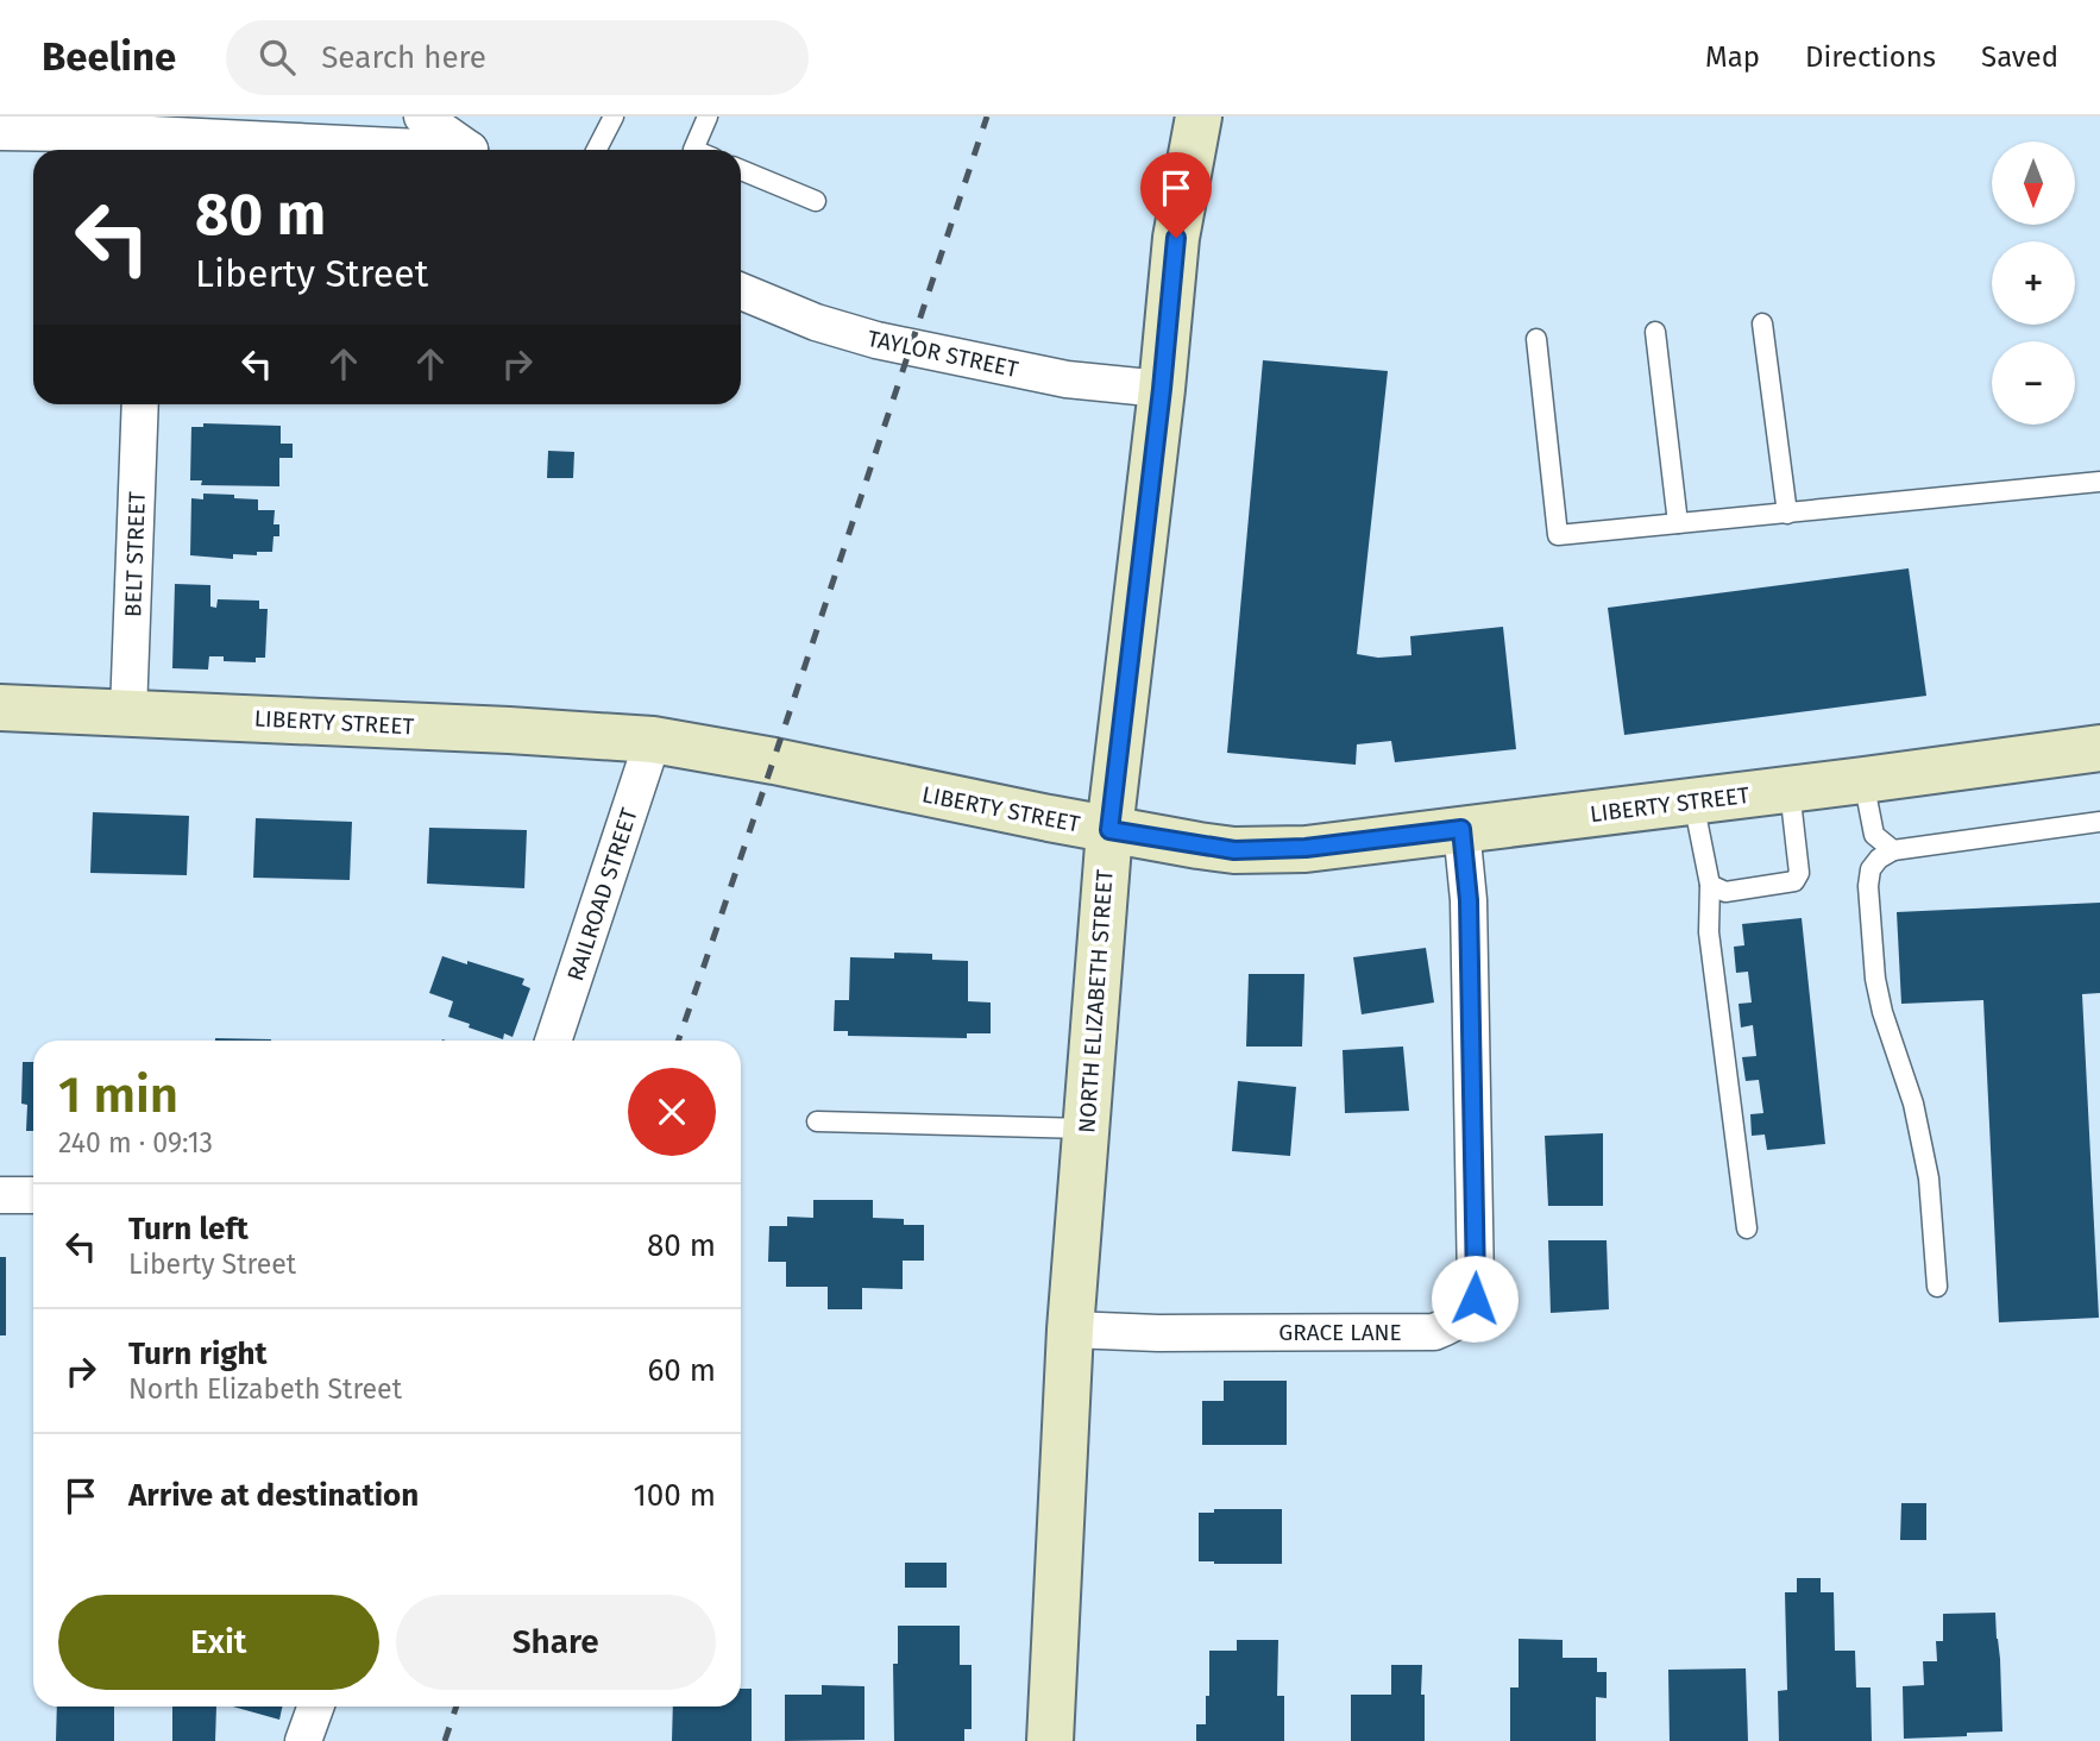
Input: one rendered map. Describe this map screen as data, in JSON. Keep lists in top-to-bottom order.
{
  "streets": {
    "street": [
      "TAYLOR STREET",
      "BELT STREET",
      "LIBERTY STREET",
      "RAILROAD STREET",
      "NORTH ELIZABETH STREET",
      "GRACE LANE"
    ]
  },
  "crossings": [
    ["TAYLOR STREET", "NORTH ELIZABETH STREET"],
    ["BELT STREET", "LIBERTY STREET"],
    ["LIBERTY STREET", "RAILROAD STREET"],
    ["LIBERTY STREET", "NORTH ELIZABETH STREET"],
    ["LIBERTY STREET", "GRACE LANE"],
    ["NORTH ELIZABETH STREET", "GRACE LANE"]
  ],
  "north": "bottom",
  "page": {
    "header": "Beeline",
    "search": "Search here",
    "nav": ["Map", "Directions", "Saved"],
    "map_buttons": ["+", "−"],
    "turn": ["80 m", "Liberty Street"],
    "heading": ["1 min", "240 m · 09:13"],
    "list": [
      {
        "name": "Turn left",
        "note": "Liberty Street",
        "value": "80 m"
      },
      {
        "name": "Turn right",
        "note": "North Elizabeth Street",
        "value": "60 m"
      },
      {
        "name": "Arrive at destination",
        "value": "100 m"
      }
    ],
    "buttons": ["Exit", "Share"]
  }
}
